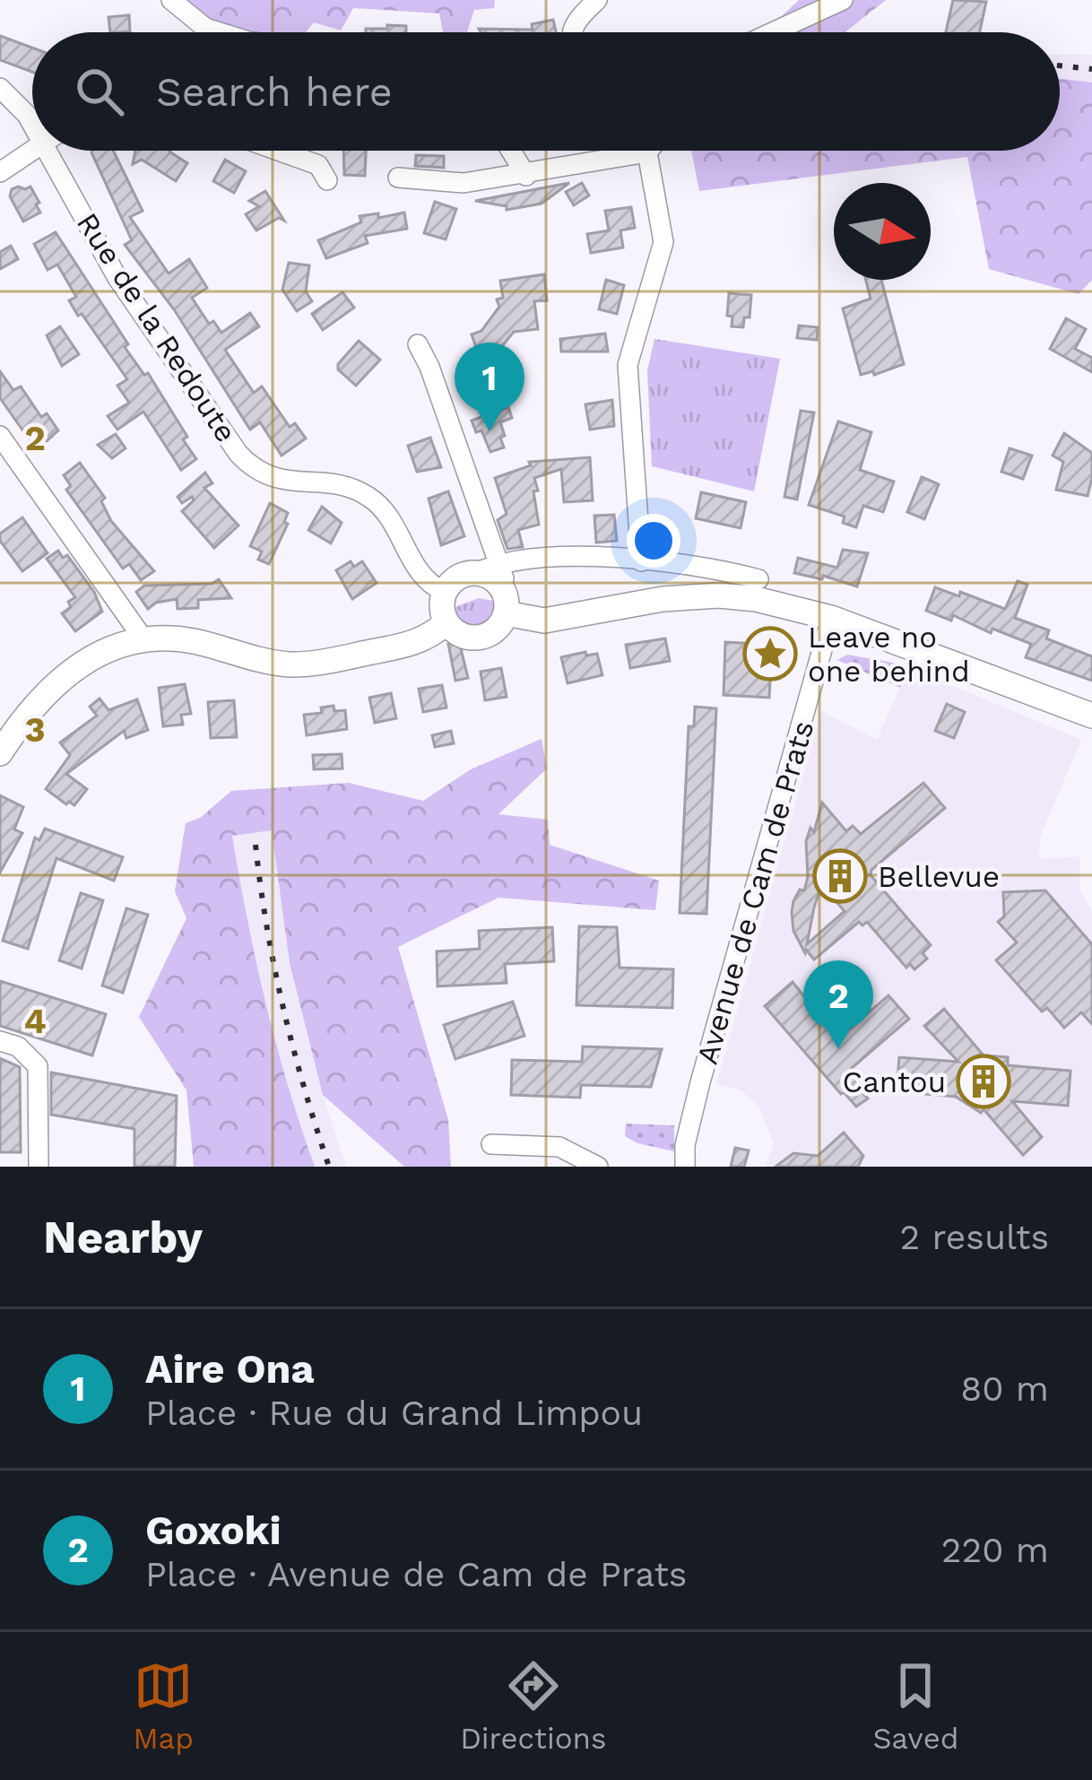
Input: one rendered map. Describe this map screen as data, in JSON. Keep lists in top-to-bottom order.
{
  "streets": {
    "street": ["Rue de la Redoute", "Avenue de Cam de Prats"]
  },
  "places": {
    "place": ["Leave no one behind"],
    "building": ["Bellevue", "Cantou"]
  },
  "north": "right",
  "page": {
    "search": "Search here",
    "pins": ["1", "2"],
    "heading": ["Nearby", "2 results"],
    "list": [
      {
        "mark": "1",
        "name": "Aire Ona",
        "note": "Place · Rue du Grand Limpou",
        "value": "80 m"
      },
      {
        "mark": "2",
        "name": "Goxoki",
        "note": "Place · Avenue de Cam de Prats",
        "value": "220 m"
      }
    ],
    "nav": ["Map", "Directions", "Saved"]
  },
  "grid": {
    "rows": ["2", "3", "4"]
  }
}
